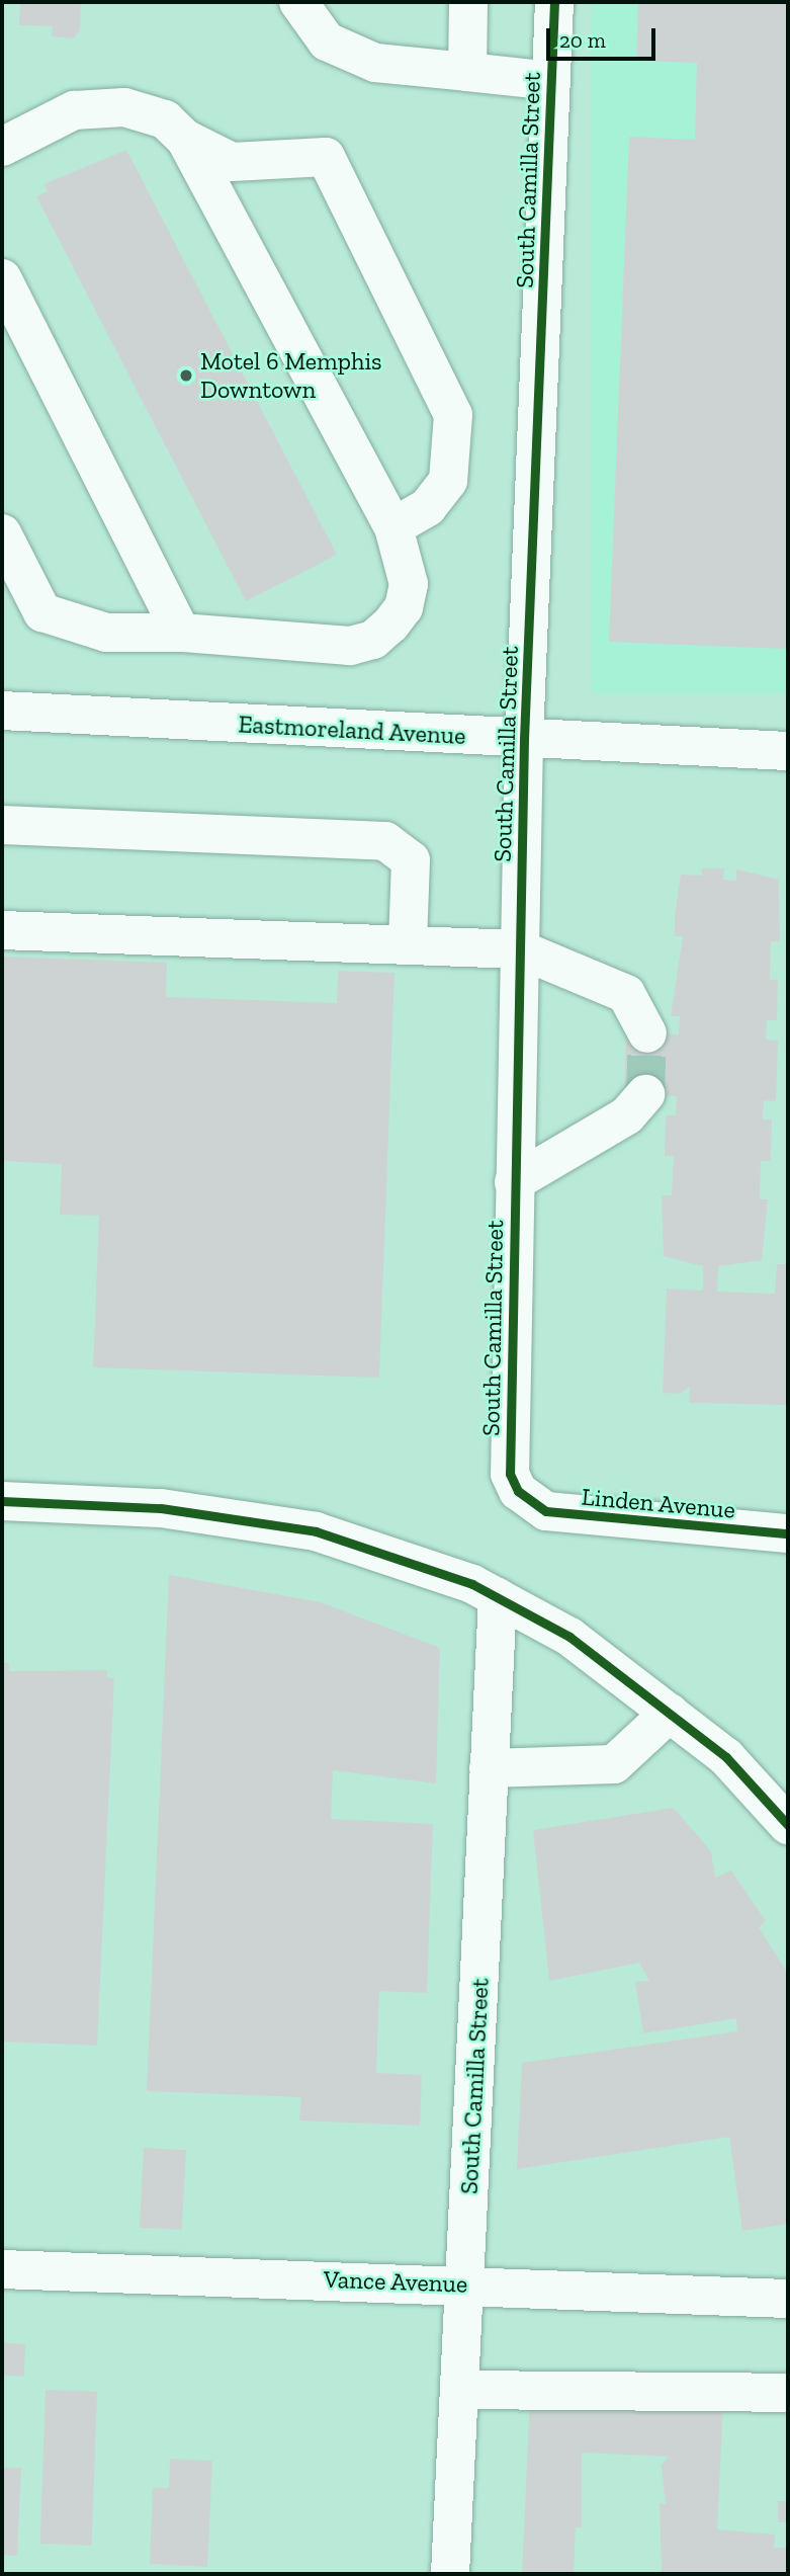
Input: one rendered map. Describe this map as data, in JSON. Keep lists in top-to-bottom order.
{
  "streets": {
    "street": [
      "South Camilla Street",
      "Eastmoreland Avenue",
      "Linden Avenue",
      "Vance Avenue"
    ]
  },
  "crossings": [
    ["South Camilla Street", "Eastmoreland Avenue"],
    ["South Camilla Street", "Linden Avenue"],
    ["South Camilla Street", "Vance Avenue"]
  ],
  "places": ["Motel 6 Memphis Downtown"],
  "scale_bar": "20 m"
}
